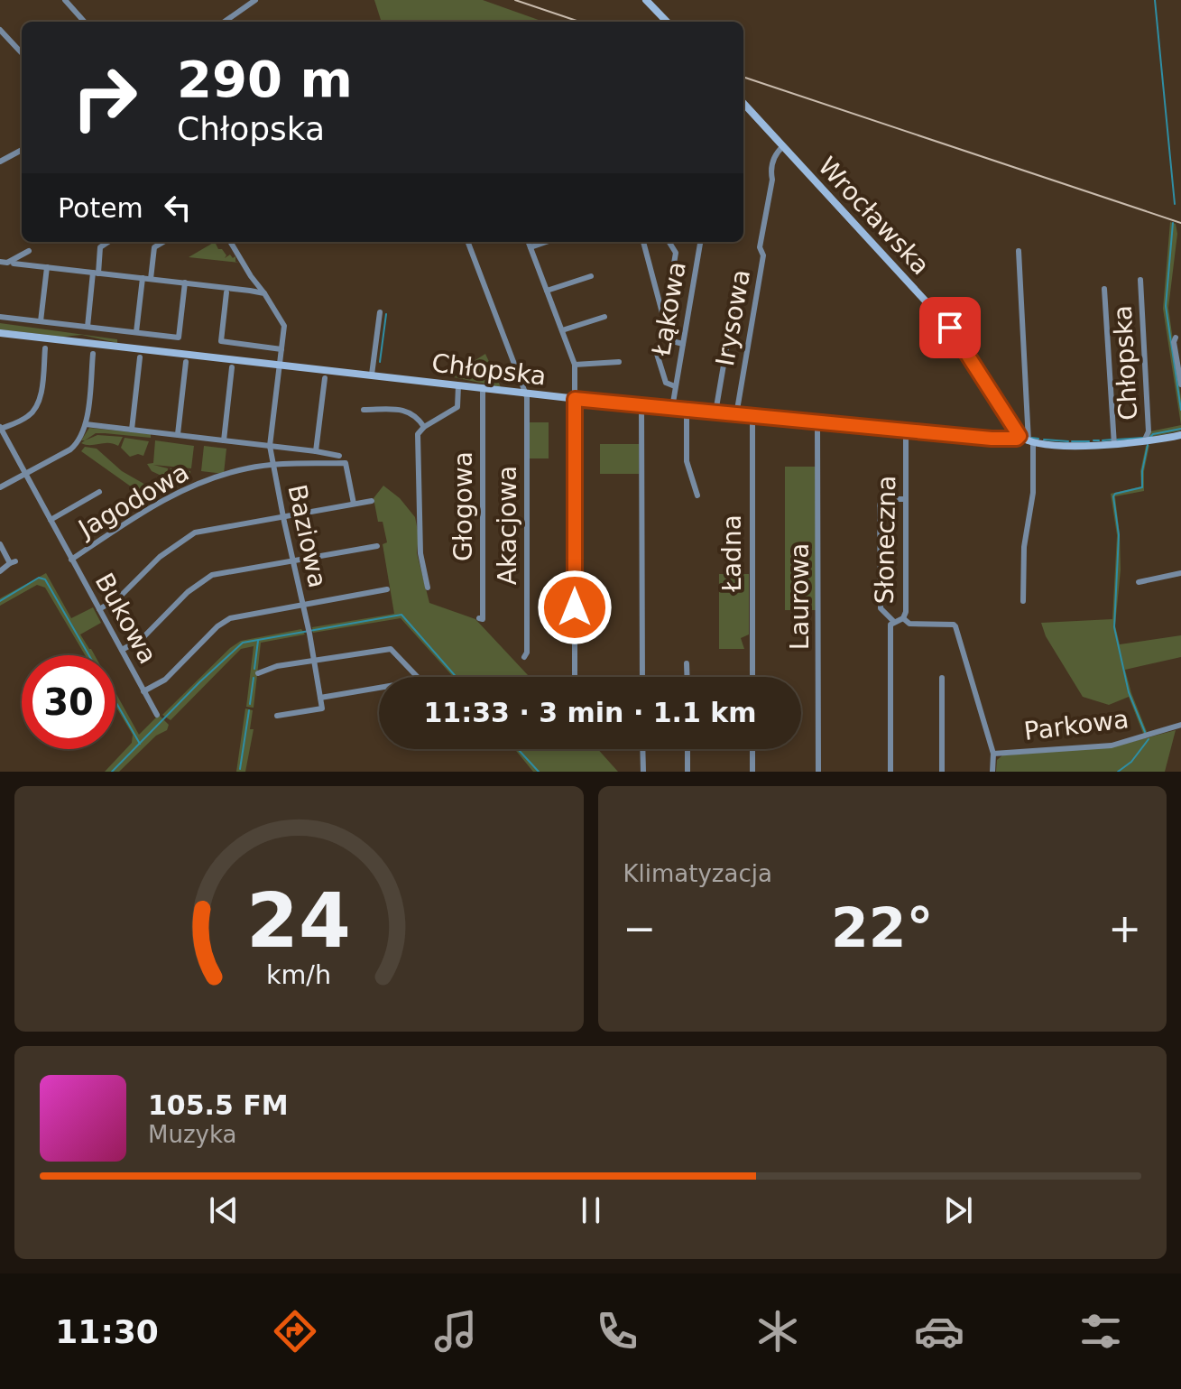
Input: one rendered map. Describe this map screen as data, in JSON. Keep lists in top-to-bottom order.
{
  "streets": {
    "street": [
      "Wrocławska",
      "Łąkowa",
      "Irysowa",
      "Chłopska",
      "Jagodowa",
      "Głogowa",
      "Akacjowa",
      "Baziowa",
      "Słoneczna",
      "Ładna",
      "Laurowa",
      "Bukowa",
      "Parkowa"
    ]
  },
  "crossings": [
    ["Wrocławska", "Irysowa"],
    ["Wrocławska", "Chłopska"],
    ["Łąkowa", "Chłopska"],
    ["Irysowa", "Chłopska"],
    ["Chłopska", "Głogowa"],
    ["Chłopska", "Akacjowa"],
    ["Chłopska", "Baziowa"],
    ["Chłopska", "Słoneczna"],
    ["Chłopska", "Ładna"],
    ["Chłopska", "Laurowa"],
    ["Jagodowa", "Baziowa"],
    ["Jagodowa", "Bukowa"]
  ],
  "page": {
    "turn": ["290 m", "Chłopska"],
    "then": "Potem",
    "limit": "30",
    "trip": "11:33 · 3 min · 1.1 km",
    "tile": "Klimatyzacja",
    "heat": ["−", "22°", "+"],
    "song": ["105.5 FM", "Muzyka"],
    "tabs": "11:30",
    "gauge": ["24", "km/h"]
  }
}
